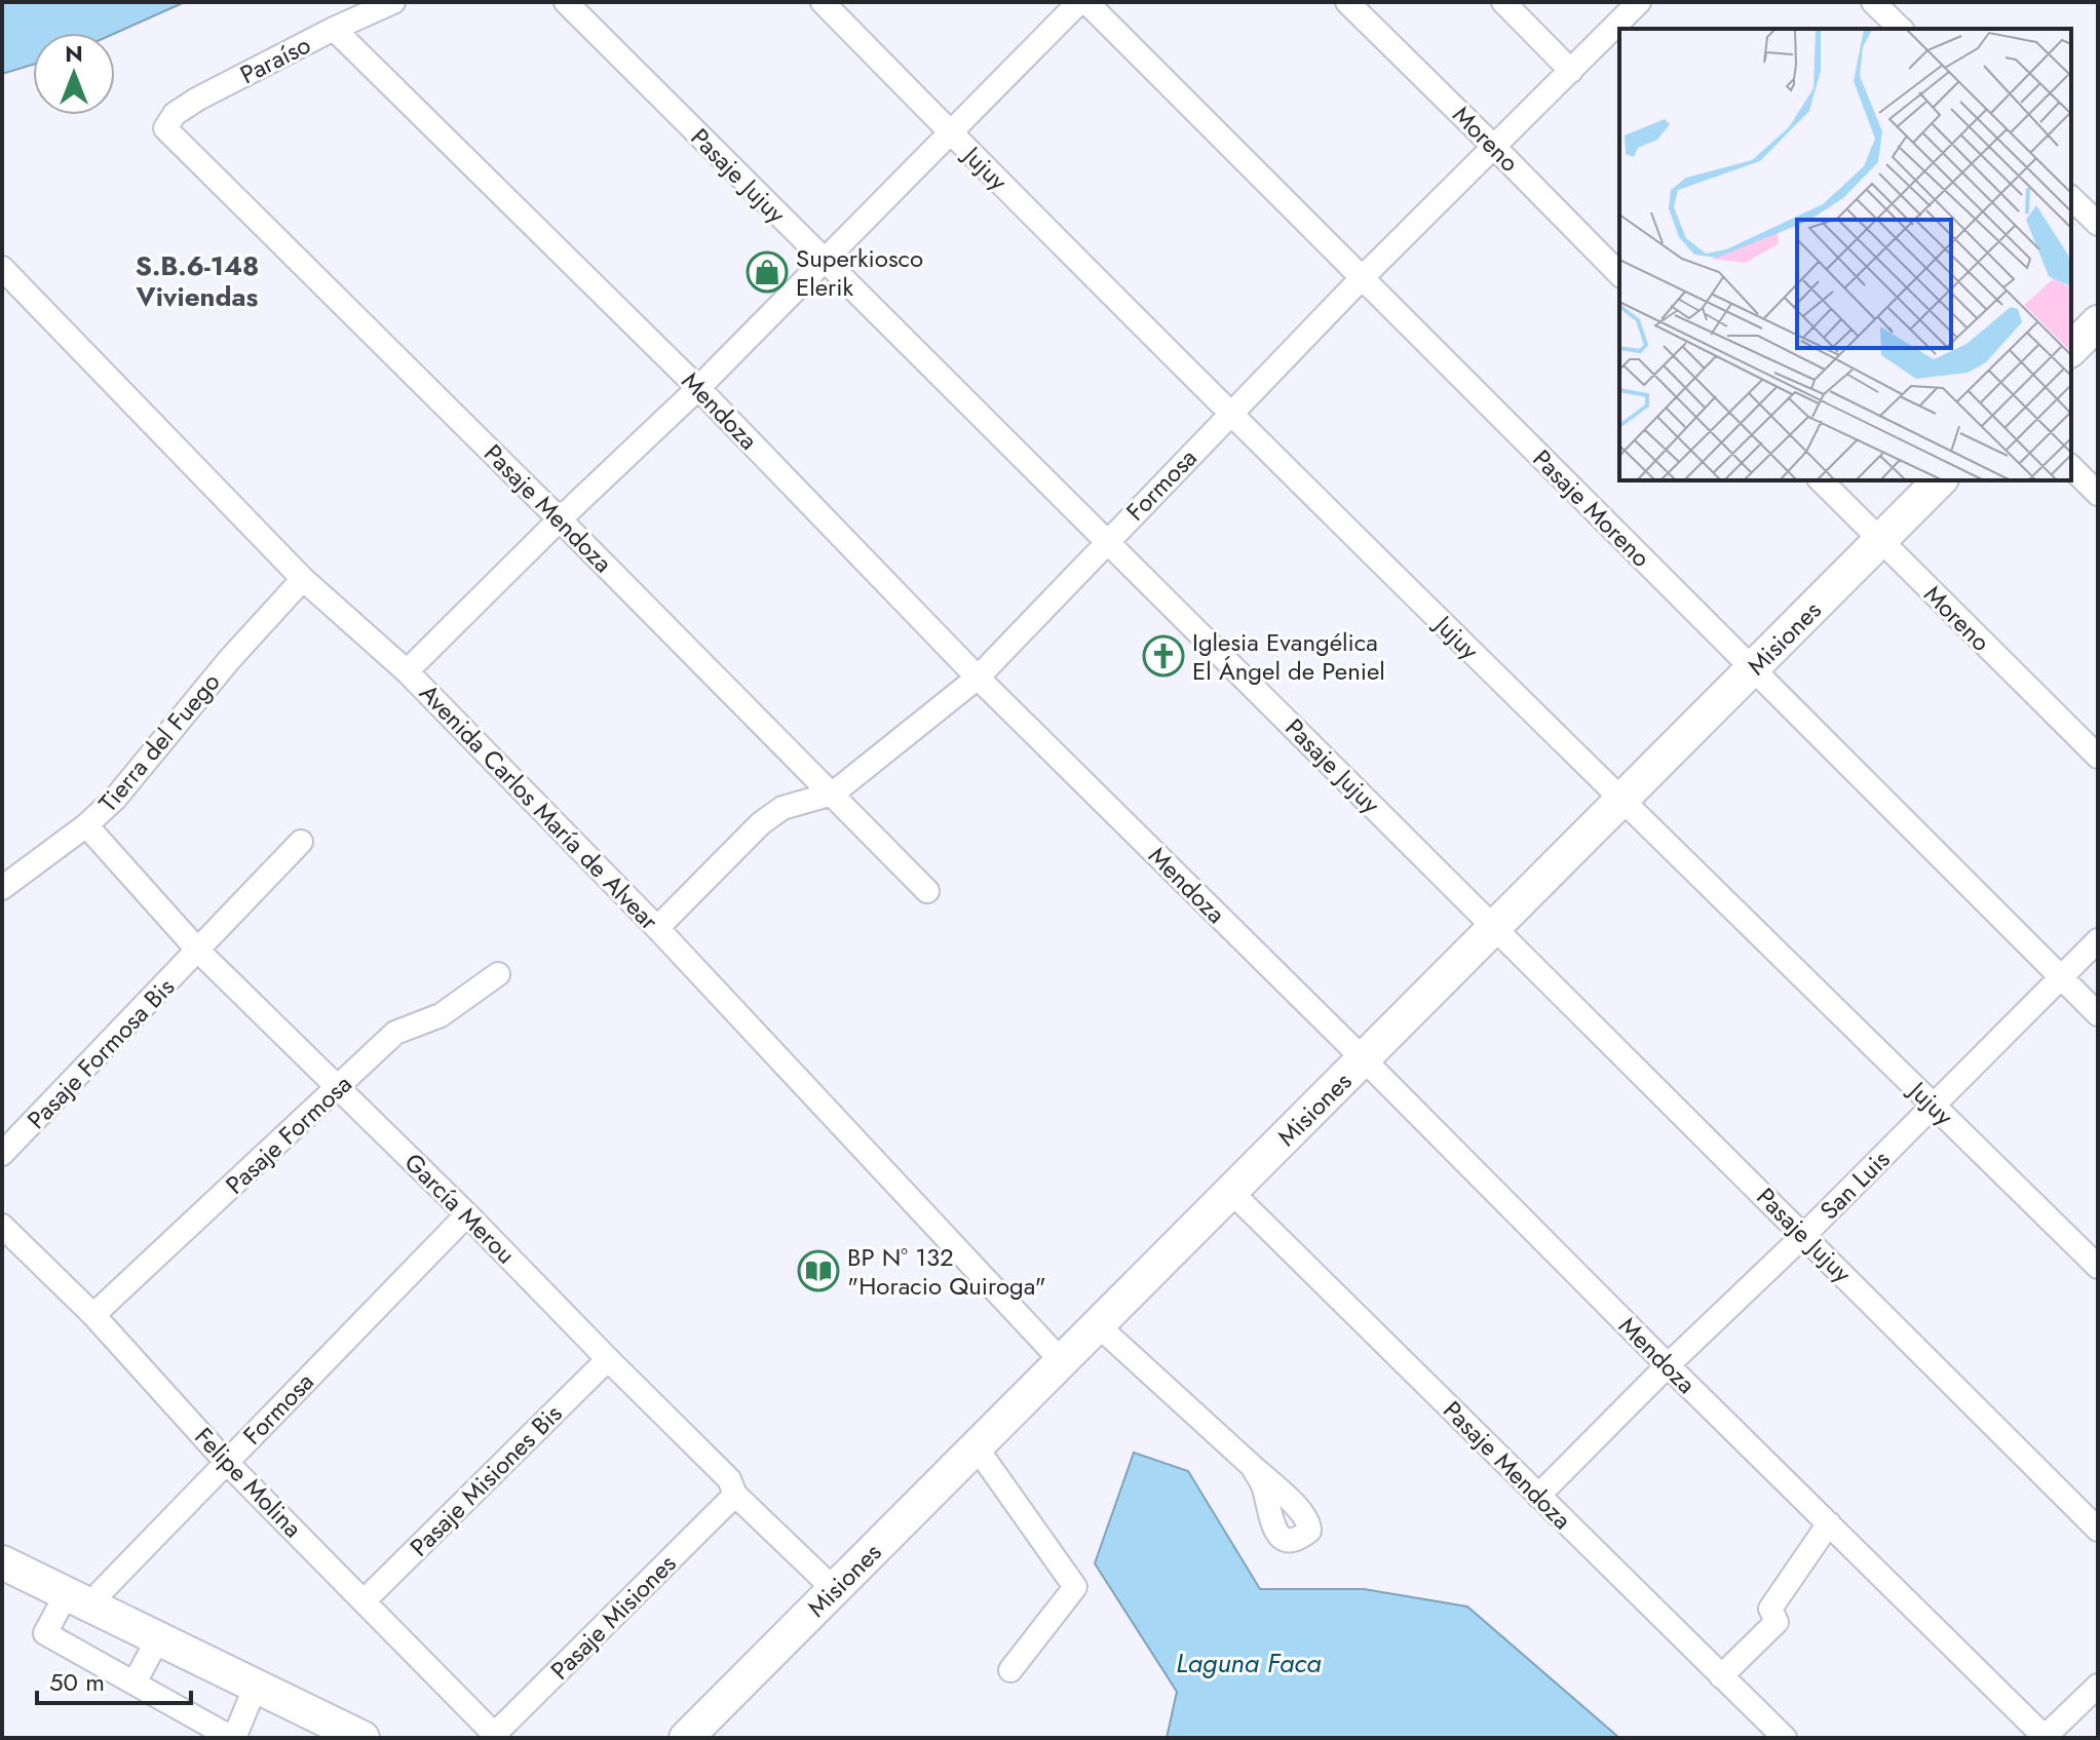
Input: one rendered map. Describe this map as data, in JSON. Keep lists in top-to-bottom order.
{
  "streets": {
    "street": [
      "Paraíso",
      "Moreno",
      "Jujuy",
      "Pasaje Jujuy",
      "Mendoza",
      "Formosa",
      "Pasaje Mendoza",
      "Pasaje Moreno",
      "Misiones",
      "Tierra del Fuego",
      "Avenida Carlos María de Alvear",
      "Pasaje Formosa Bis",
      "Pasaje Formosa",
      "San Luis",
      "García Merou",
      "Pasaje Misiones Bis",
      "Felipe Molina",
      "Pasaje Misiones"
    ]
  },
  "crossings": [
    ["Paraíso", "Mendoza"],
    ["Paraíso", "Pasaje Mendoza"],
    ["Moreno", "Formosa"],
    ["Moreno", "Misiones"],
    ["Jujuy", "Formosa"],
    ["Jujuy", "Misiones"],
    ["Jujuy", "San Luis"],
    ["Pasaje Jujuy", "Formosa"],
    ["Pasaje Jujuy", "Misiones"],
    ["Pasaje Jujuy", "San Luis"],
    ["Mendoza", "Formosa"],
    ["Mendoza", "Misiones"],
    ["Mendoza", "San Luis"],
    ["Formosa", "Pasaje Mendoza"],
    ["Formosa", "Pasaje Moreno"],
    ["Formosa", "Avenida Carlos María de Alvear"],
    ["Formosa", "García Merou"],
    ["Formosa", "Felipe Molina"],
    ["Pasaje Mendoza", "Misiones"],
    ["Pasaje Mendoza", "San Luis"],
    ["Pasaje Moreno", "Misiones"],
    ["Pasaje Moreno", "San Luis"],
    ["Misiones", "Avenida Carlos María de Alvear"],
    ["Misiones", "García Merou"],
    ["Tierra del Fuego", "Avenida Carlos María de Alvear"],
    ["Tierra del Fuego", "García Merou"],
    ["Pasaje Formosa Bis", "García Merou"],
    ["Pasaje Formosa", "García Merou"],
    ["Pasaje Formosa", "Felipe Molina"],
    ["García Merou", "Pasaje Misiones Bis"],
    ["García Merou", "Pasaje Misiones"],
    ["Pasaje Misiones Bis", "Felipe Molina"],
    ["Felipe Molina", "Pasaje Misiones"]
  ],
  "districts": ["S.B.6-148 Viviendas"],
  "water": ["Laguna Faca"],
  "places": {
    "shop": ["Superkiosco Elerik"],
    "church": ["Iglesia Evangélica El Ángel de Peniel"],
    "library": ["BP N° 132 \"Horacio Quiroga\""]
  },
  "scale_bar": "50 m",
  "north": "top"
}
